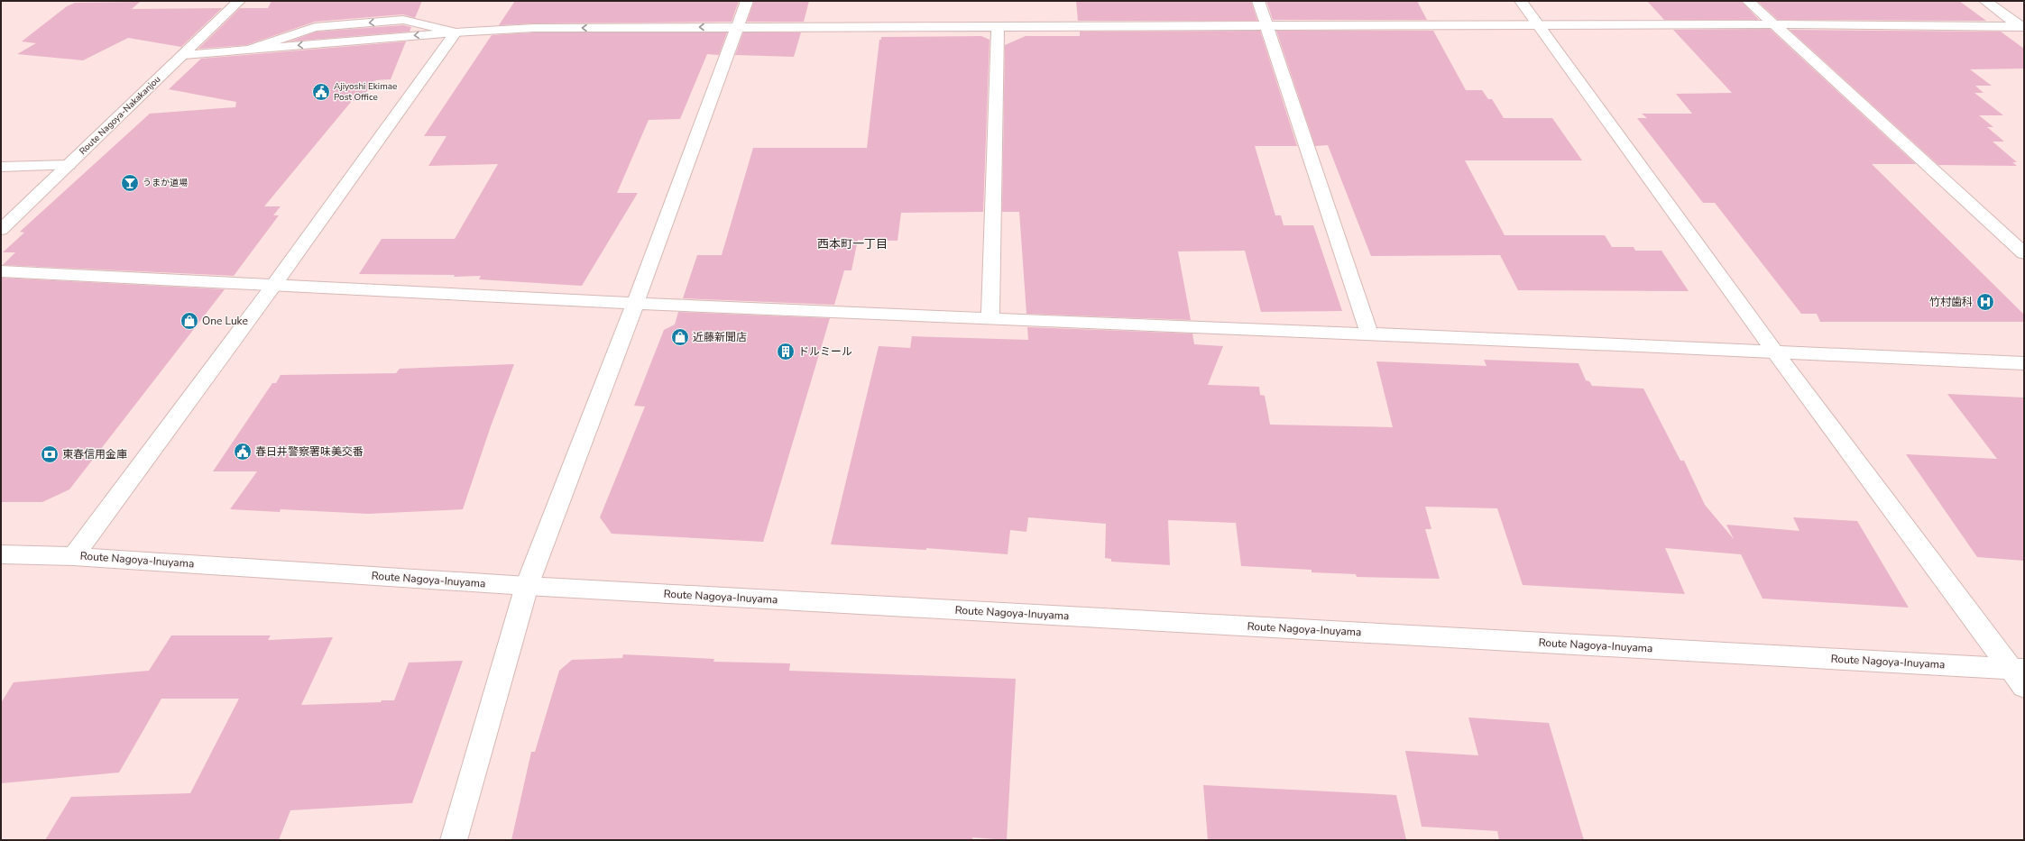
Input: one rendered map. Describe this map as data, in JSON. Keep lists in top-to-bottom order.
{
  "streets": {
    "street": ["Route Nagoya-Nakakanjou", "Route Nagoya-Inuyama"]
  },
  "districts": ["西本町一丁目"],
  "places": {
    "public building": ["Ajiyoshi Ekimae Post Office", "春日井警察署味美交番"],
    "bar": ["うまか道場"],
    "hospital": ["竹村歯科"],
    "shop": ["One Luke", "近藤新聞店"],
    "building": ["ドルミール"],
    "bank": ["東春信用金庫"]
  }
}
